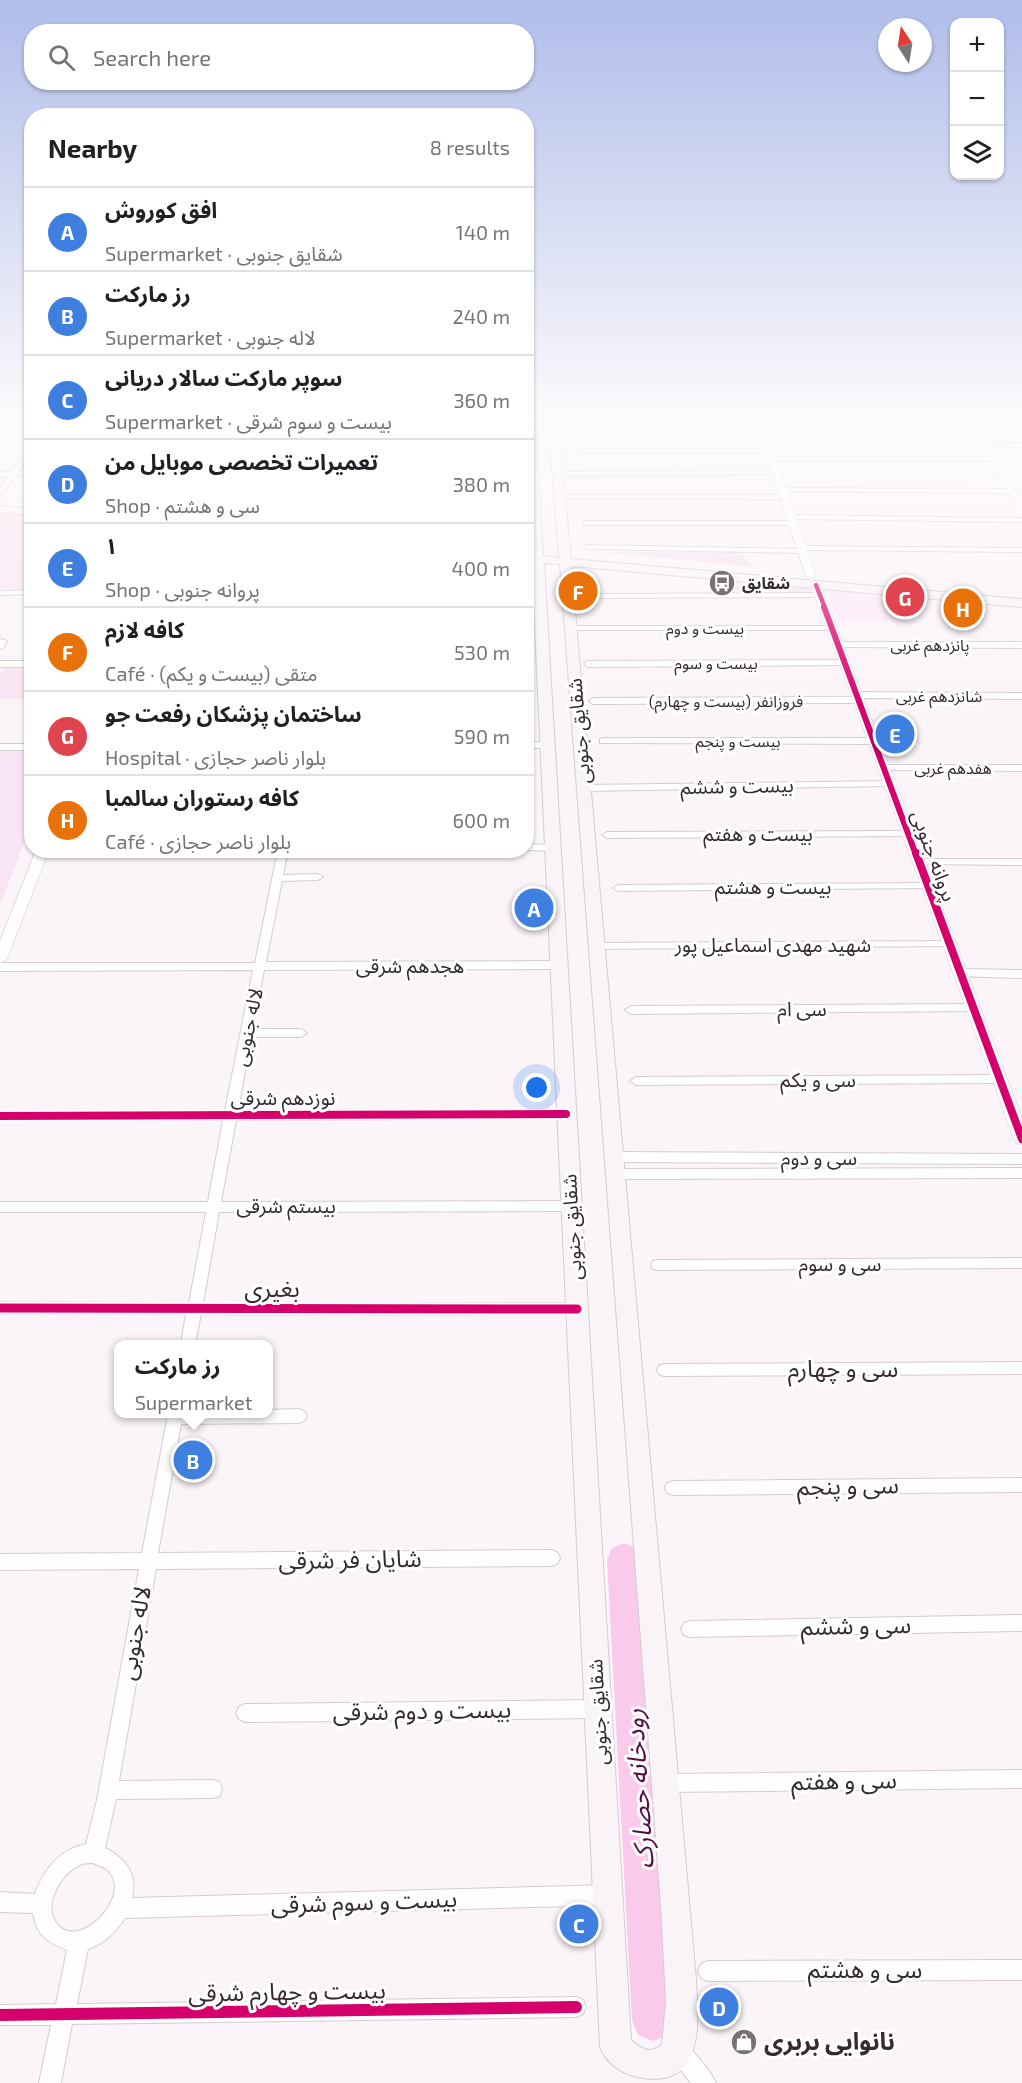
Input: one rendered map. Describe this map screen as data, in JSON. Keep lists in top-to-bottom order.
{
  "streets": {
    "main road": ["شقایق جنوبی"],
    "street": [
      "بیست و دوم",
      "پانزدهم غربی",
      "بیست و سوم",
      "شانزدهم غربی",
      "فروزانفر (بیست و چهارم)",
      "بیست و پنجم",
      "هفدهم غربی",
      "بیست و ششم",
      "بیست و هفتم",
      "پروانه جنوبی",
      "بیست و هشتم",
      "شهید مهدی اسماعیل پور",
      "هجدهم شرقی",
      "سی ام",
      "لاله جنوبی",
      "سی و یکم",
      "نوزدهم شرقی",
      "سی و دوم",
      "بیستم شرقی",
      "سی و سوم",
      "بغیری",
      "سی و چهارم",
      "سی و پنجم",
      "شایان فر شرقی",
      "سی و ششم",
      "بیست و دوم شرقی",
      "سی و هفتم",
      "بیست و سوم شرقی",
      "سی و هشتم",
      "بیست و چهارم شرقی"
    ]
  },
  "crossings": [
    ["بیست و دوم", "پروانه جنوبی"],
    ["پانزدهم غربی", "پروانه جنوبی"],
    ["بیست و سوم", "پروانه جنوبی"],
    ["شانزدهم غربی", "فروزانفر (بیست و چهارم)"],
    ["شانزدهم غربی", "پروانه جنوبی"],
    ["فروزانفر (بیست و چهارم)", "پروانه جنوبی"],
    ["شقایق جنوبی", "بیست و ششم"],
    ["شقایق جنوبی", "شهید مهدی اسماعیل پور"],
    ["شقایق جنوبی", "هجدهم شرقی"],
    ["شقایق جنوبی", "نوزدهم شرقی"],
    ["شقایق جنوبی", "سی و دوم"],
    ["شقایق جنوبی", "بیستم شرقی"],
    ["شقایق جنوبی", "بغیری"],
    ["شقایق جنوبی", "بیست و دوم شرقی"],
    ["شقایق جنوبی", "سی و هفتم"],
    ["شقایق جنوبی", "بیست و سوم شرقی"],
    ["بیست و پنجم", "پروانه جنوبی"],
    ["هفدهم غربی", "پروانه جنوبی"],
    ["بیست و ششم", "پروانه جنوبی"],
    ["بیست و هفتم", "پروانه جنوبی"],
    ["پروانه جنوبی", "بیست و هشتم"],
    ["پروانه جنوبی", "شهید مهدی اسماعیل پور"],
    ["پروانه جنوبی", "سی ام"],
    ["پروانه جنوبی", "سی و یکم"],
    ["هجدهم شرقی", "لاله جنوبی"],
    ["لاله جنوبی", "نوزدهم شرقی"],
    ["لاله جنوبی", "بیستم شرقی"],
    ["لاله جنوبی", "بغیری"],
    ["لاله جنوبی", "شایان فر شرقی"],
    ["لاله جنوبی", "بیست و سوم شرقی"]
  ],
  "water": ["رودخانه حصارک"],
  "places": {
    "bus stop": ["شقایق"],
    "shop": ["نانوایی بربری"]
  },
  "north": "top",
  "page": {
    "map_buttons": ["+", "−"],
    "search": "Search here",
    "heading": ["Nearby", "8 results"],
    "list": [
      {
        "mark": "A",
        "name": "افق کوروش",
        "note": "Supermarket · شقایق جنوبی",
        "value": "140 m"
      },
      {
        "mark": "B",
        "name": "رز مارکت",
        "note": "Supermarket · لاله جنوبی",
        "value": "240 m"
      },
      {
        "mark": "C",
        "name": "سوپر مارکت سالار دریانی",
        "note": "Supermarket · بیست و سوم شرقی",
        "value": "360 m"
      },
      {
        "mark": "D",
        "name": "تعمیرات تخصصی موبایل من",
        "note": "Shop · سی و هشتم",
        "value": "380 m"
      },
      {
        "mark": "E",
        "name": "۱",
        "note": "Shop · پروانه جنوبی",
        "value": "400 m"
      },
      {
        "mark": "F",
        "name": "کافه لازم",
        "note": "Café · متقی (بیست و یکم)",
        "value": "530 m"
      },
      {
        "mark": "G",
        "name": "ساختمان پزشكان رفعت جو",
        "note": "Hospital · بلوار ناصر حجازی",
        "value": "590 m"
      },
      {
        "mark": "H",
        "name": "کافه رستوران سالمبا",
        "note": "Café · بلوار ناصر حجازی",
        "value": "600 m"
      }
    ],
    "pins": [
      "F",
      "G",
      "H",
      "E",
      "A",
      "B",
      "C",
      "D"
    ],
    "popup": ["رز مارکت", "Supermarket"]
  }
}
